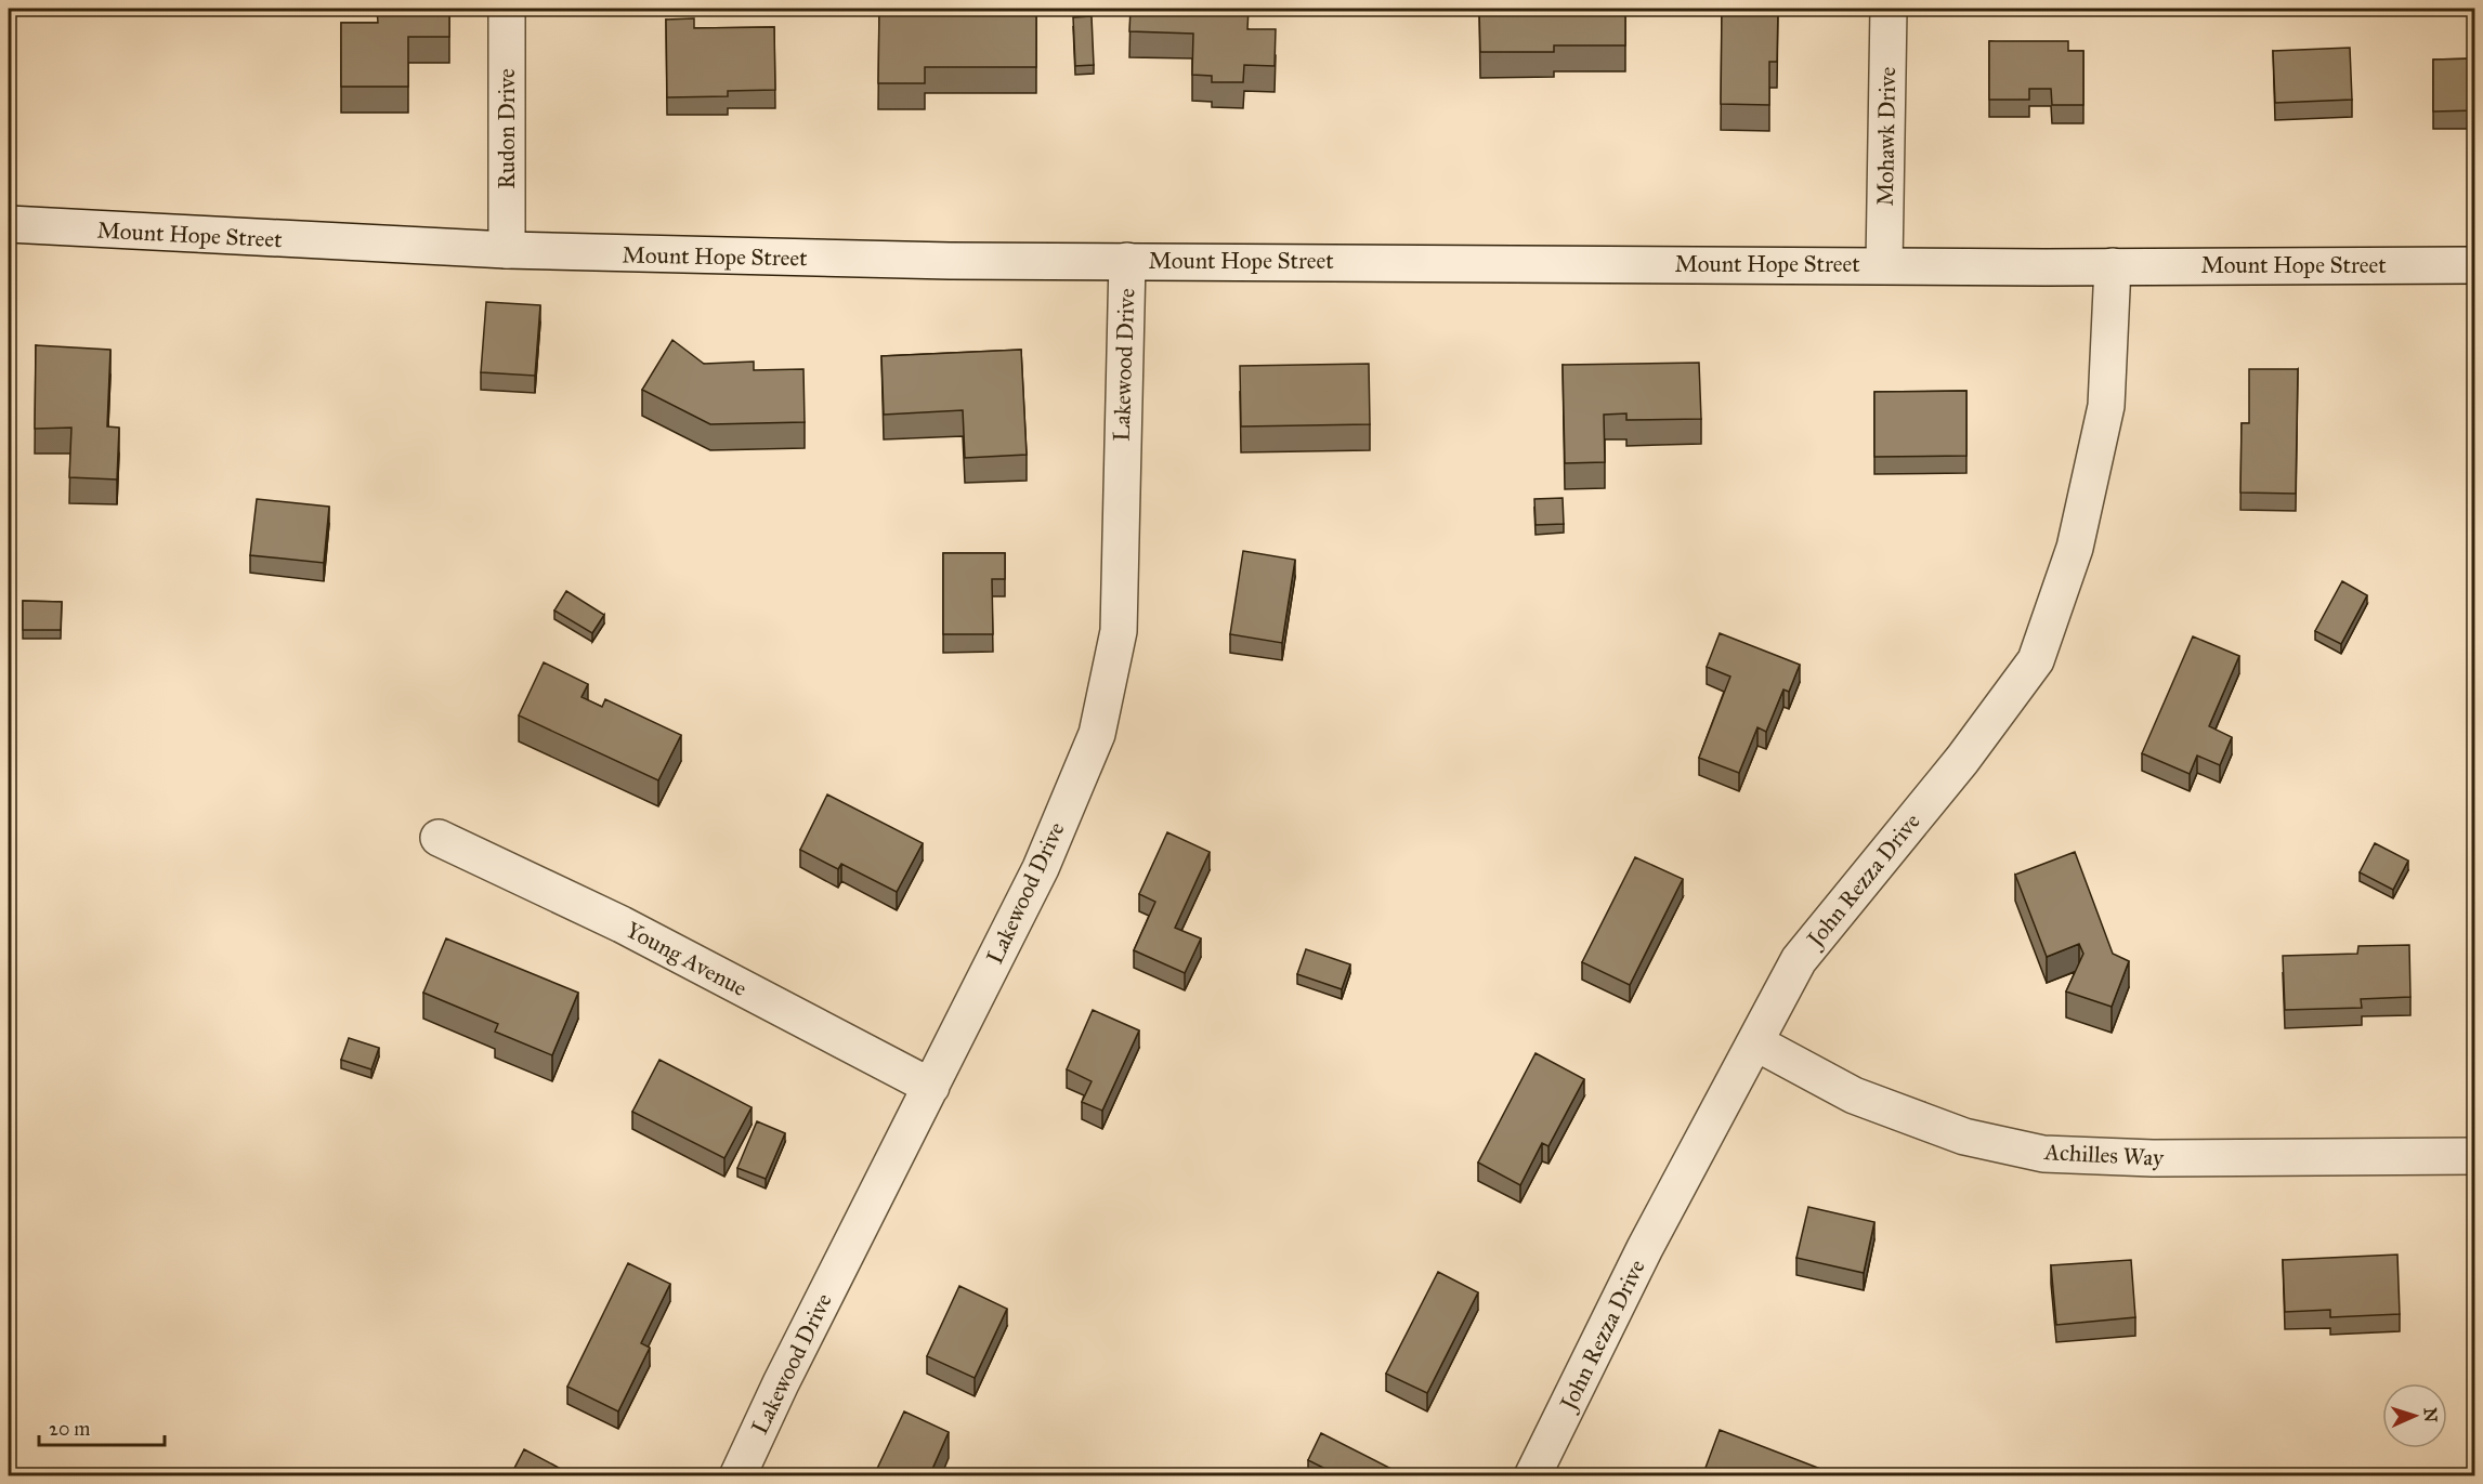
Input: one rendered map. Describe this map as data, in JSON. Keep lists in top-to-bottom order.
{
  "streets": {
    "street": [
      "Rudon Drive",
      "Mohawk Drive",
      "Mount Hope Street",
      "Lakewood Drive",
      "John Rezza Drive",
      "Young Avenue",
      "Achilles Way"
    ]
  },
  "crossings": [
    ["Rudon Drive", "Mount Hope Street"],
    ["Mohawk Drive", "Mount Hope Street"],
    ["Mount Hope Street", "Lakewood Drive"],
    ["Mount Hope Street", "John Rezza Drive"],
    ["Lakewood Drive", "Young Avenue"],
    ["John Rezza Drive", "Achilles Way"]
  ],
  "scale_bar": "20 m",
  "north": "right"
}
